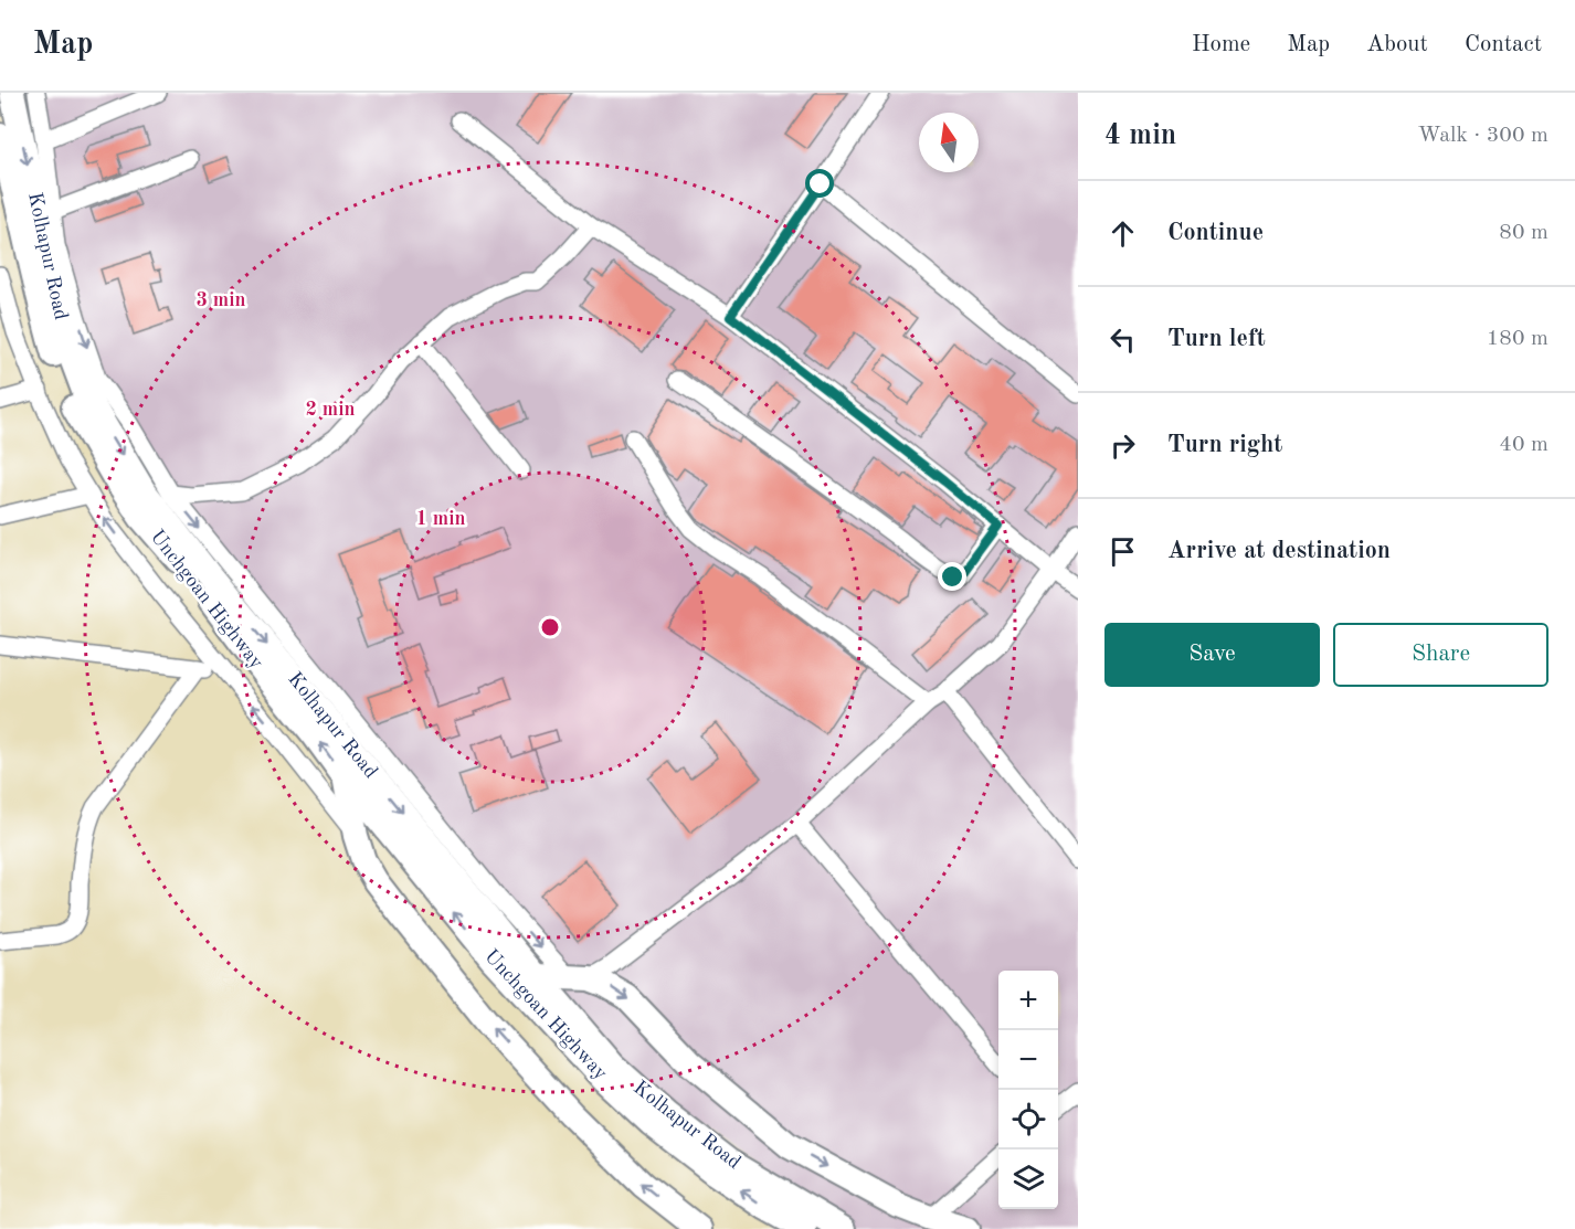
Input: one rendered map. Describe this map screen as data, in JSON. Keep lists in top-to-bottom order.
{
  "streets": {
    "highway": ["Kolhapur Road", "Unchgoan Highway"]
  },
  "one_way": ["Kolhapur Road"],
  "north": "top",
  "page": {
    "header": "Map",
    "nav": [
      "Home",
      "Map",
      "About",
      "Contact"
    ],
    "heading": ["4 min", "Walk · 300 m"],
    "list": [
      ["Continue", "80 m"],
      ["Turn left", "180 m"],
      ["Turn right", "40 m"],
      "Arrive at destination"
    ],
    "buttons": ["Save", "Share"],
    "map_buttons": ["+", "−"]
  },
  "rings": ["3 min", "2 min", "1 min"]
}
